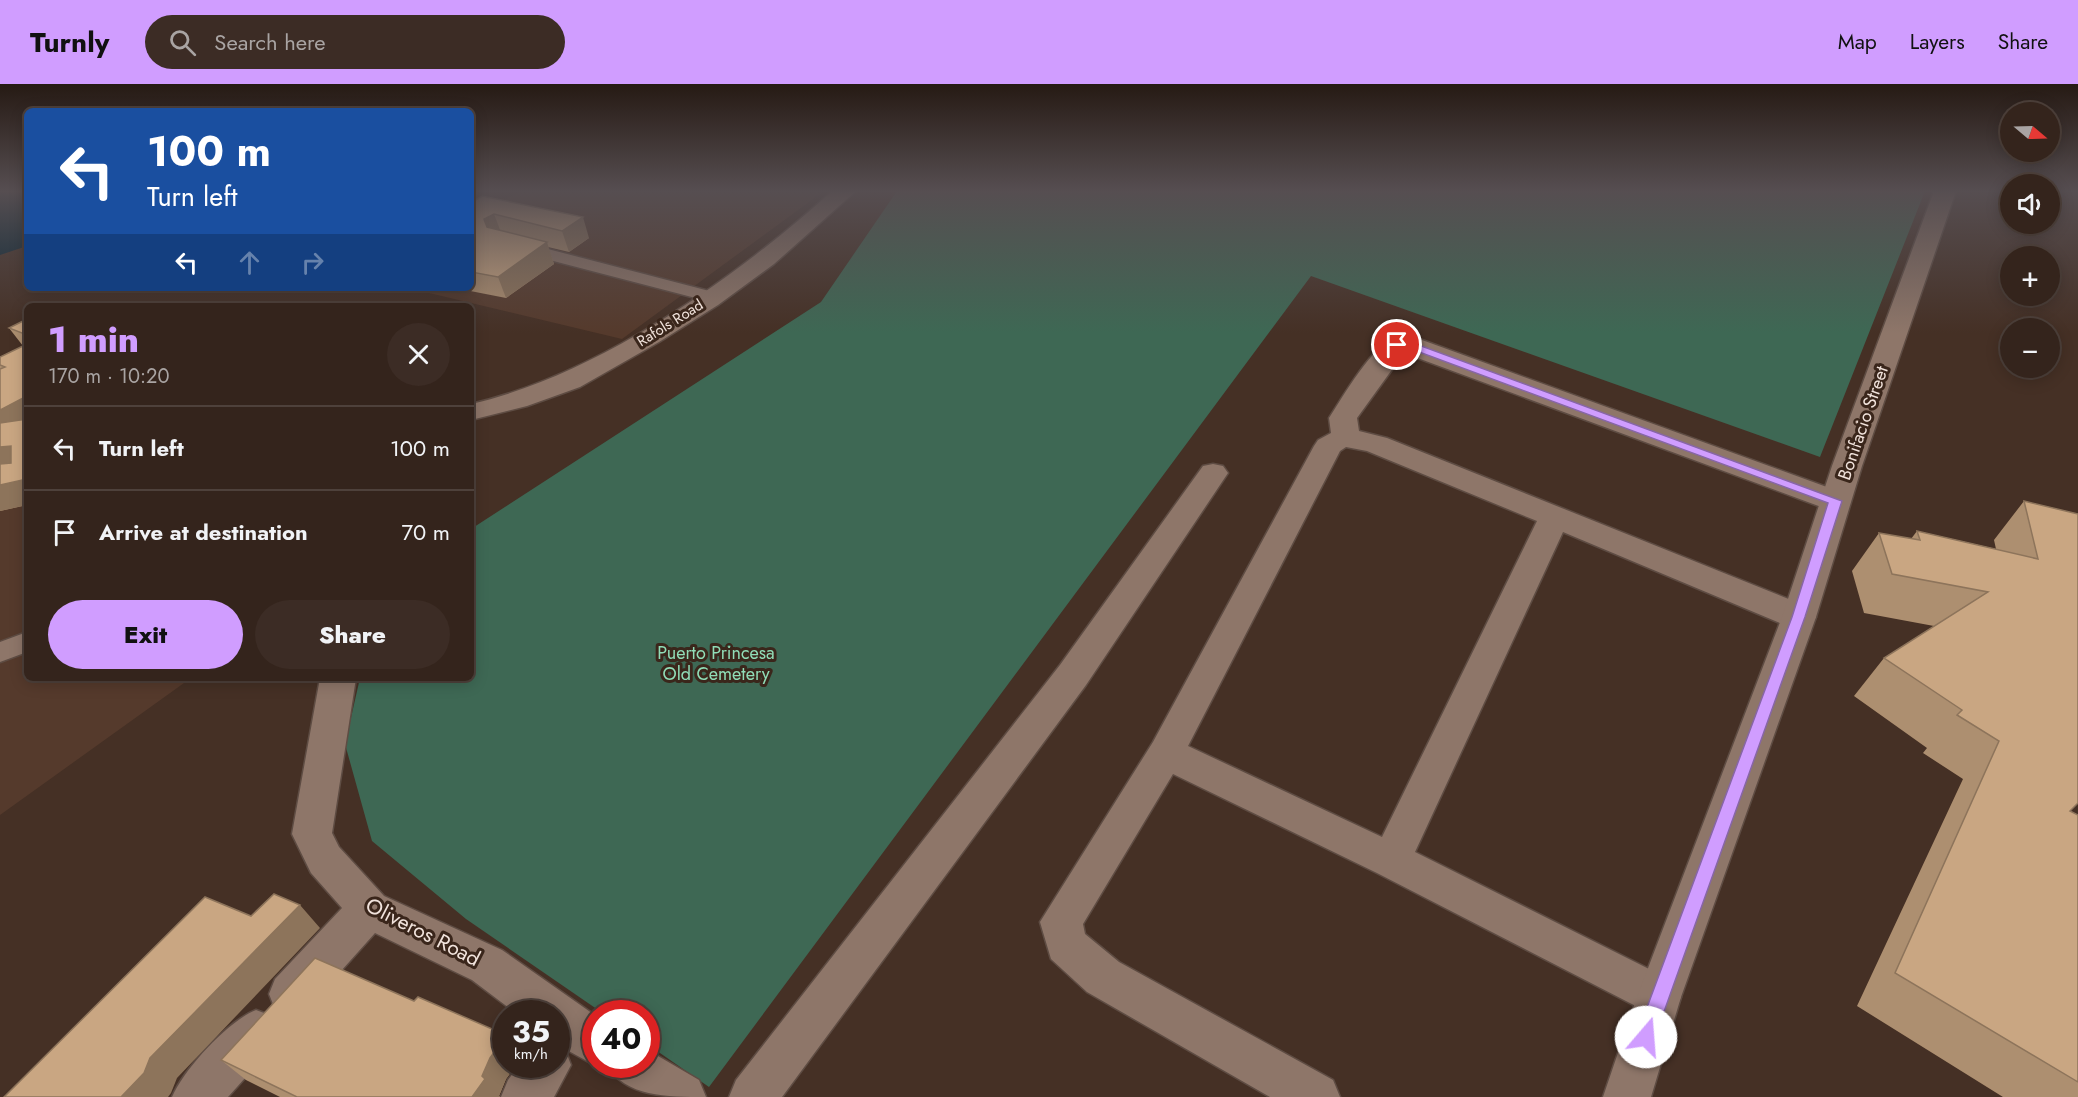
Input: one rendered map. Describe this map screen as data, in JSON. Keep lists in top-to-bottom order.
{
  "streets": {
    "street": ["Rafols Road", "Bonifacio Street", "Oliveros Road"]
  },
  "parks": ["Puerto Princesa Old Cemetery"],
  "north": "right",
  "page": {
    "header": "Turnly",
    "search": "Search here",
    "nav": ["Map", "Layers", "Share"],
    "map_buttons": ["+", "−"],
    "turn": ["100 m", "Turn left"],
    "heading": ["1 min", "170 m · 10:20"],
    "list": [
      {
        "name": "Turn left",
        "value": "100 m"
      },
      {
        "name": "Arrive at destination",
        "value": "70 m"
      }
    ],
    "buttons": ["Exit", "Share"],
    "speed": "35 km/h",
    "limit": "40"
  }
}
